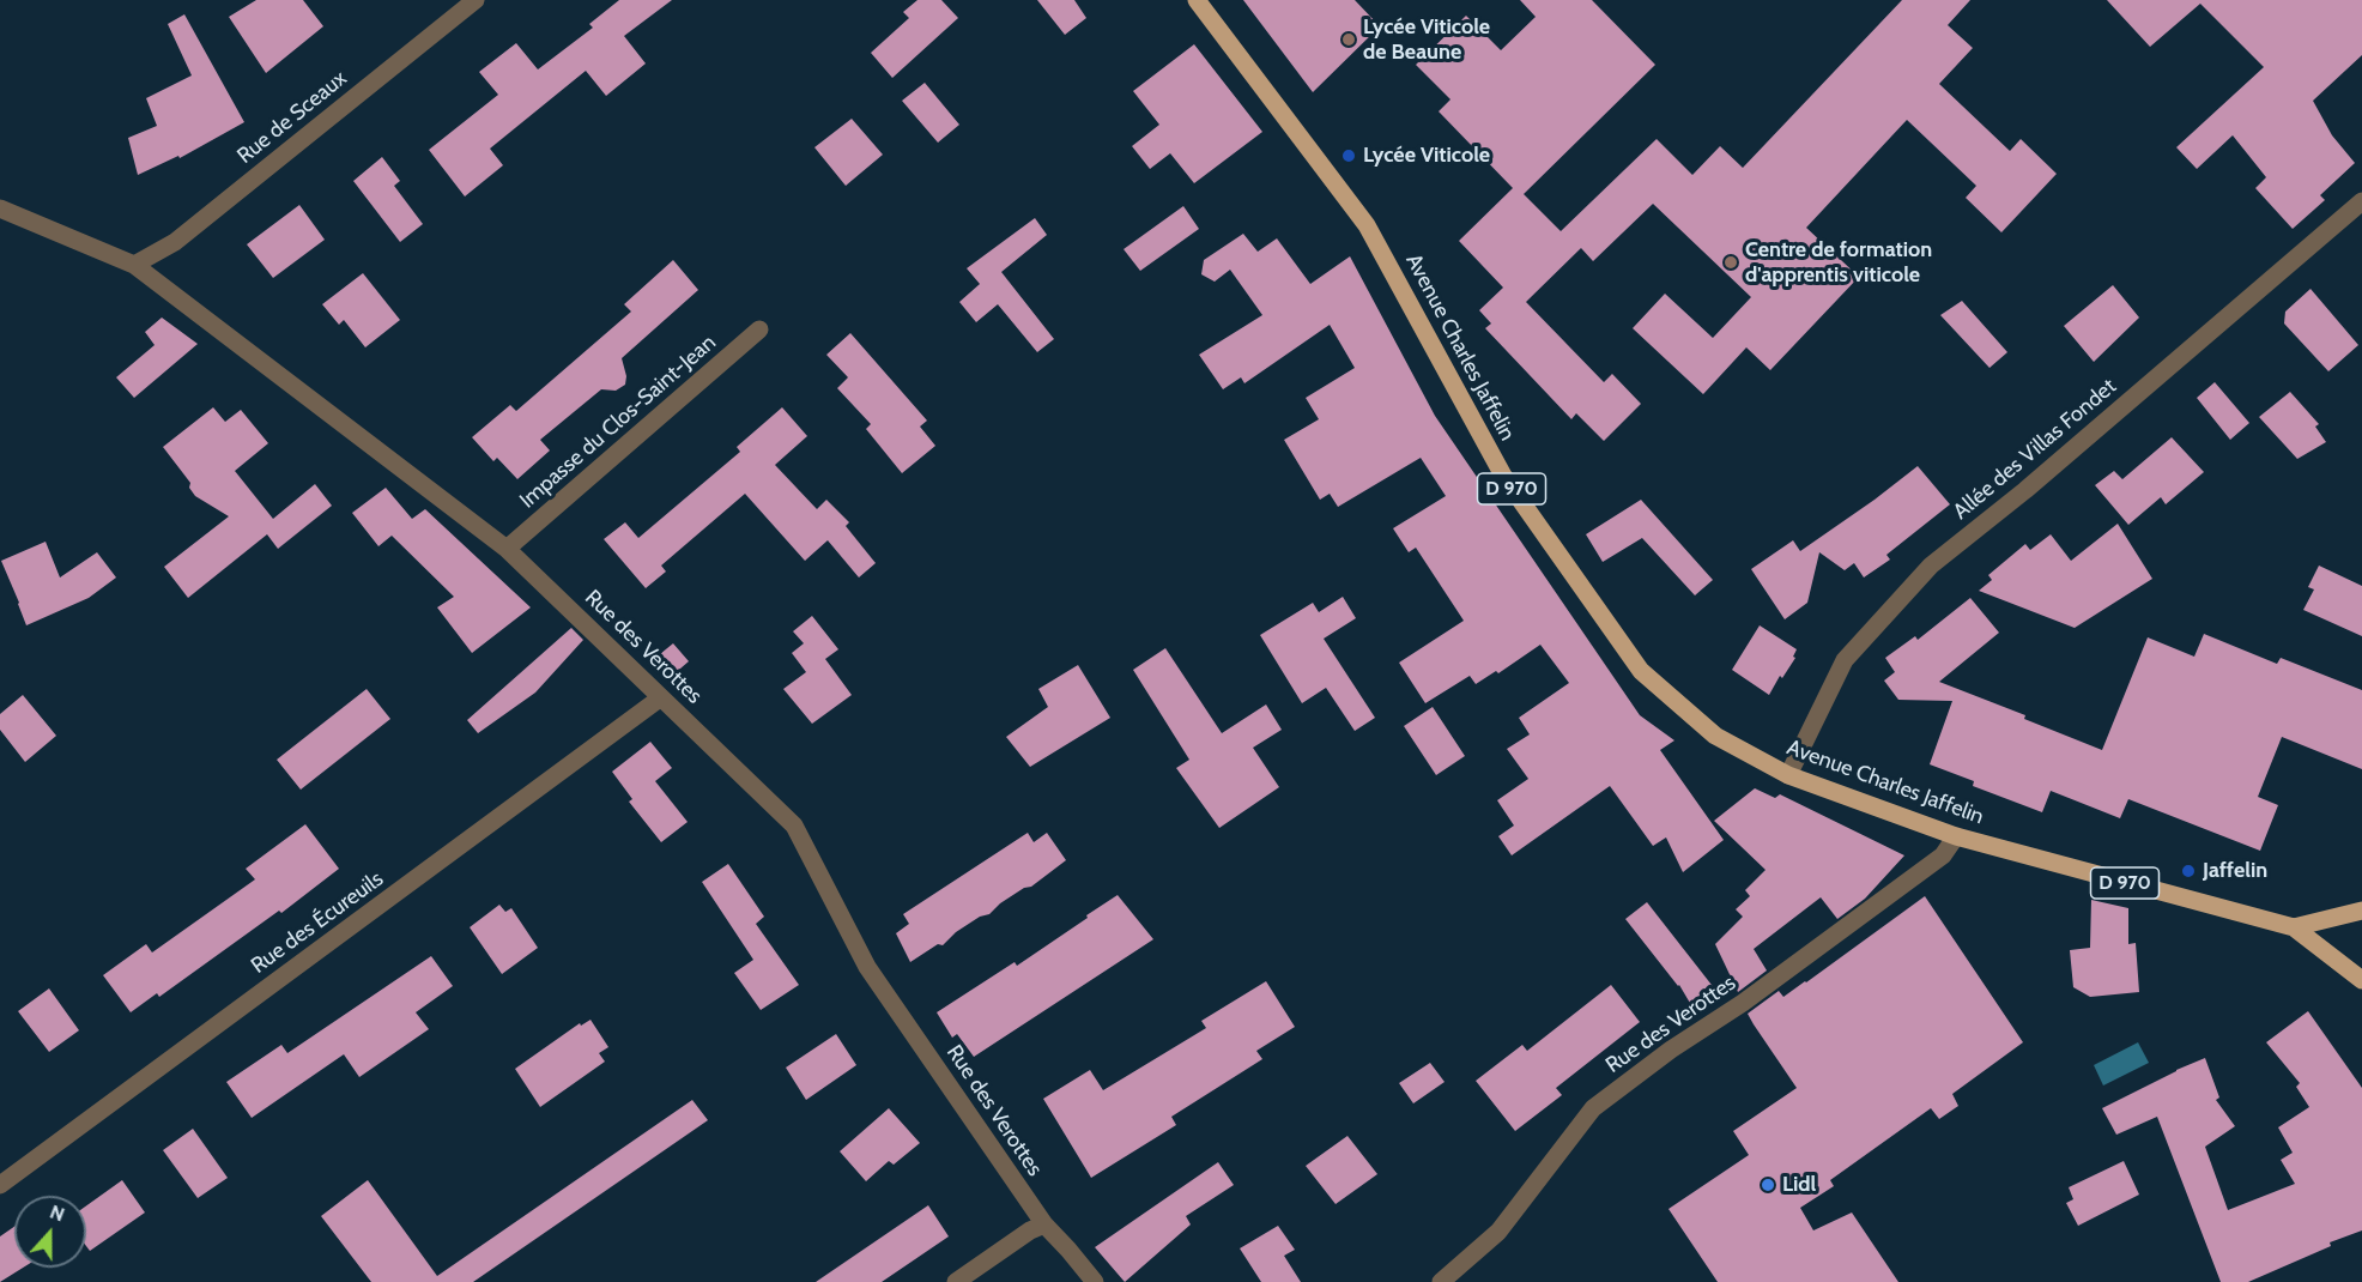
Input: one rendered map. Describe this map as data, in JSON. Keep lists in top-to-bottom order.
{
  "streets": {
    "main road": ["Avenue Charles Jaffelin", "D 970"],
    "street": [
      "Rue de Sceaux",
      "Impasse du Clos-Saint-Jean",
      "Allée des Villas Fondet",
      "Rue des Verottes",
      "Rue des Écureuils"
    ]
  },
  "crossings": [
    ["Rue de Sceaux", "Rue des Verottes"],
    ["Avenue Charles Jaffelin", "Allée des Villas Fondet"],
    ["Avenue Charles Jaffelin", "Rue des Verottes"],
    ["Impasse du Clos-Saint-Jean", "Rue des Verottes"],
    ["Rue des Verottes", "Rue des Écureuils"]
  ],
  "places": [
    "Lycée Viticole de Beaune",
    "Lycée Viticole",
    "Centre de formation d'apprentis viticole",
    "Jaffelin",
    "Lidl"
  ],
  "north": "top"
}
